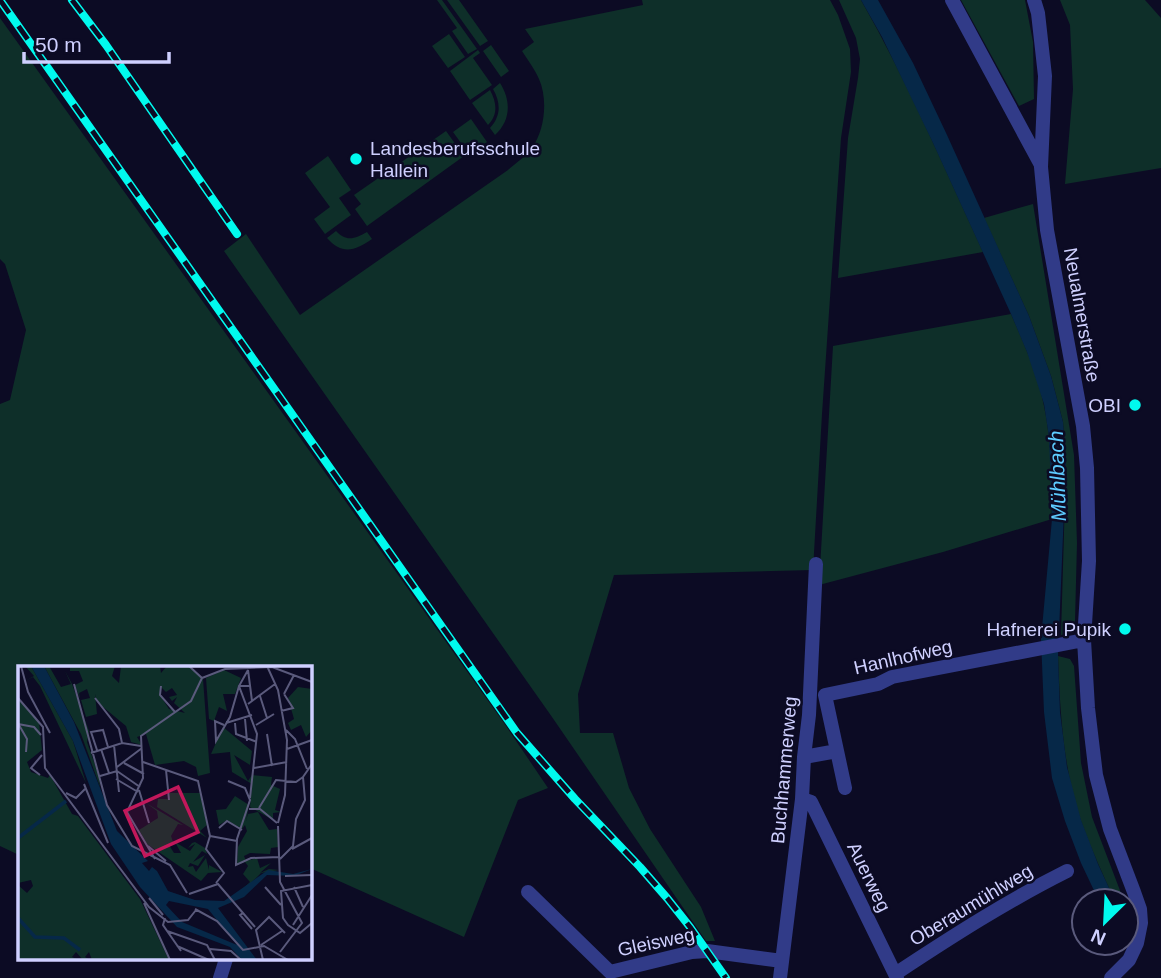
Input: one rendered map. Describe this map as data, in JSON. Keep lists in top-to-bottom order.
{
  "streets": {
    "street": [
      "Neualmerstraße",
      "Hanlhofweg",
      "Buchhammerweg",
      "Auerweg",
      "Oberaumühlweg",
      "Gleisweg"
    ]
  },
  "crossings": [
    ["Neualmerstraße", "Hanlhofweg"],
    ["Buchhammerweg", "Auerweg"],
    ["Buchhammerweg", "Gleisweg"],
    ["Auerweg", "Oberaumühlweg"]
  ],
  "water": ["Mühlbach"],
  "places": ["Landesberufsschule Hallein", "OBI", "Hafnerei Pupik"],
  "scale_bar": "50 m",
  "north": "bottom left"
}
